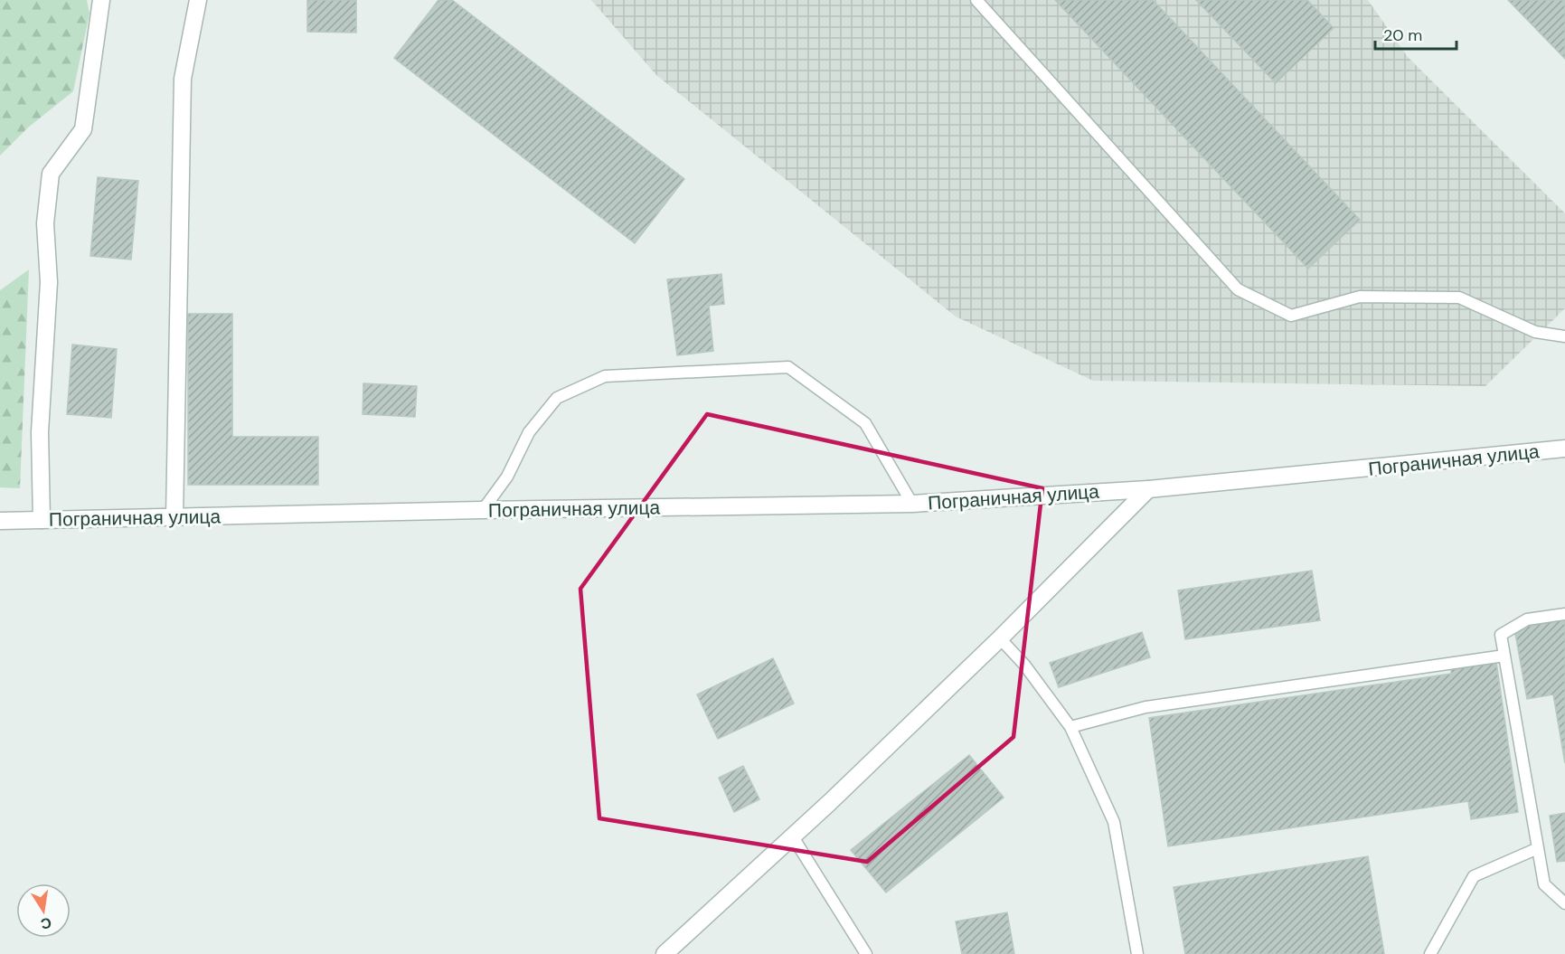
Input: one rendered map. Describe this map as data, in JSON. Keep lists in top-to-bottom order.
{
  "streets": {
    "street": ["Пограничная улица"]
  },
  "scale_bar": "20 m",
  "north": "bottom"
}
